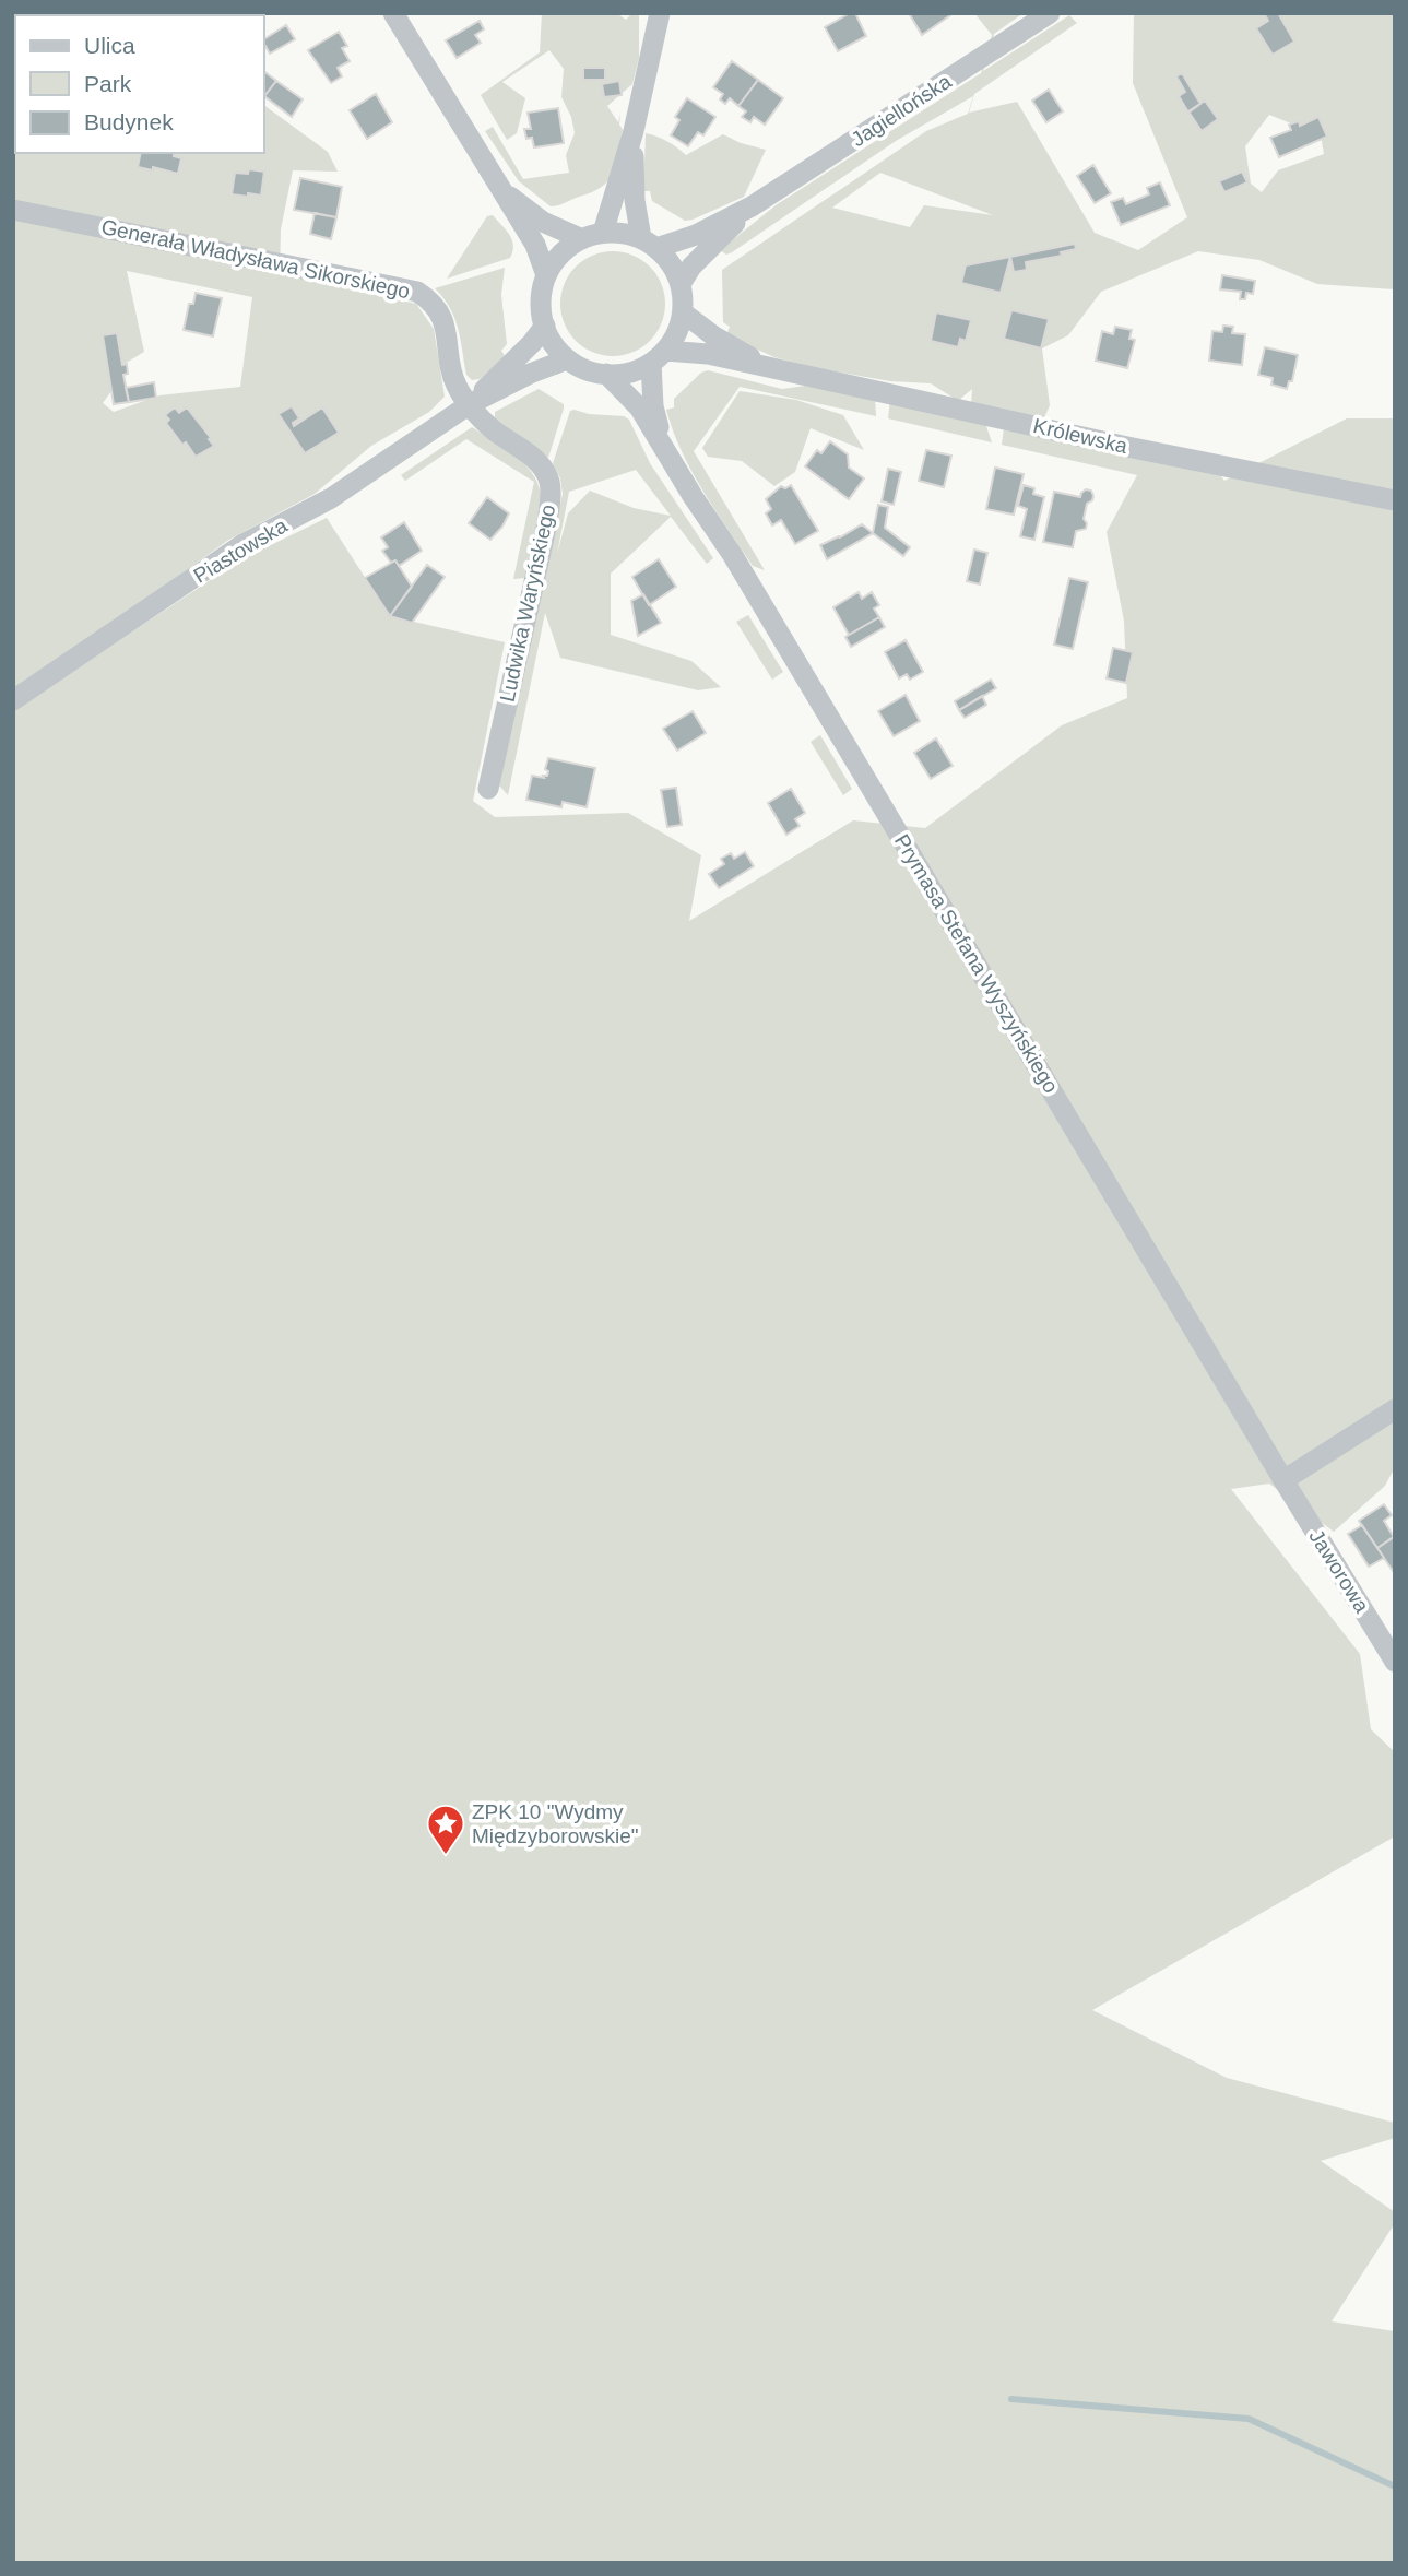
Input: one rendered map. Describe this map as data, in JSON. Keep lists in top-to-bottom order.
{
  "streets": {
    "street": [
      "Jagiellońska",
      "Generała Władysława Sikorskiego",
      "Królewska",
      "Piastowska",
      "Ludwika Waryńskiego",
      "Prymasa Stefana Wyszyńskiego",
      "Jaworowa"
    ]
  },
  "crossings": [
    ["Jagiellońska", "Królewska"],
    ["Jagiellońska", "Piastowska"],
    ["Jagiellońska", "Prymasa Stefana Wyszyńskiego"],
    ["Generała Władysława Sikorskiego", "Piastowska"],
    ["Generała Władysława Sikorskiego", "Ludwika Waryńskiego"],
    ["Królewska", "Piastowska"],
    ["Królewska", "Prymasa Stefana Wyszyńskiego"],
    ["Piastowska", "Ludwika Waryńskiego"],
    ["Piastowska", "Prymasa Stefana Wyszyńskiego"],
    ["Prymasa Stefana Wyszyńskiego", "Jaworowa"]
  ],
  "places": {
    "place": ["ZPK 10 \"Wydmy Międzyborowskie\""]
  },
  "legend": ["Ulica", "Park", "Budynek"]
}
